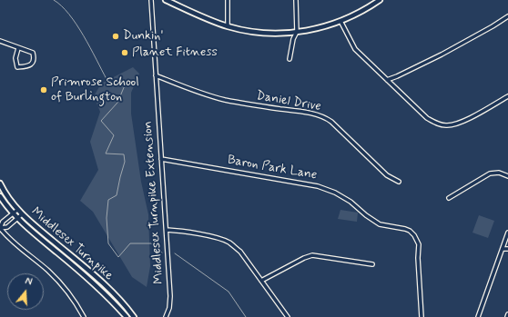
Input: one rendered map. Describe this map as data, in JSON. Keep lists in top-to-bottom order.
{
  "streets": {
    "main road": ["Middlesex Turnpike"],
    "street": ["Daniel Drive", "Baron Park Lane", "Middlesex Turnpike Extension"]
  },
  "crossings": [
    ["Daniel Drive", "Middlesex Turnpike Extension"],
    ["Baron Park Lane", "Middlesex Turnpike Extension"]
  ],
  "places": ["Dunkin'", "Planet Fitness", "Primrose School of Burlington"],
  "north": "top"
}
